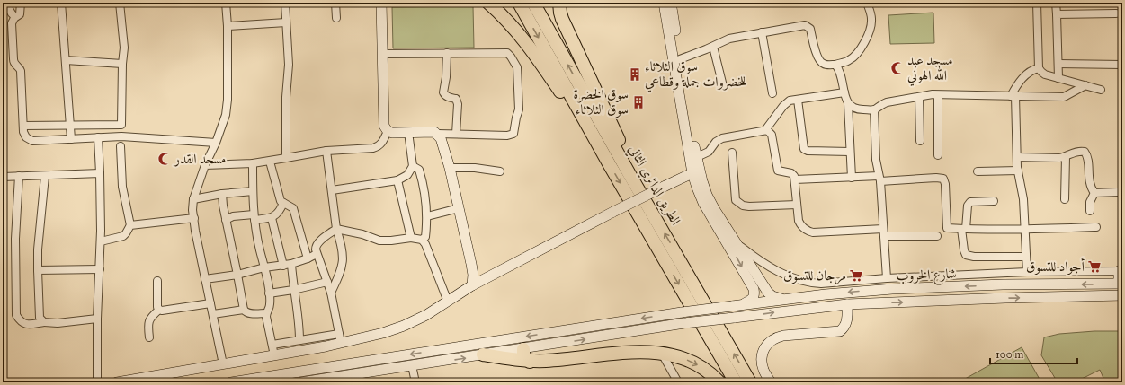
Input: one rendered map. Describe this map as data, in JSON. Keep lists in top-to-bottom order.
{
  "streets": {
    "highway": ["الطريق الدائري الثاني"],
    "street": ["شارع الخروب"]
  },
  "places": {
    "mosque": ["مسجد عبد الله الهوني", "مسجد القدر"],
    "building": ["سوق الثلاثاء للخضروات جملة وقطاعي", "سوق الخضرة سوق الثلاثاء"],
    "supermarket": ["أجواد للتسوق", "مرجان للتسوق"]
  },
  "scale_bar": "100 m"
}
